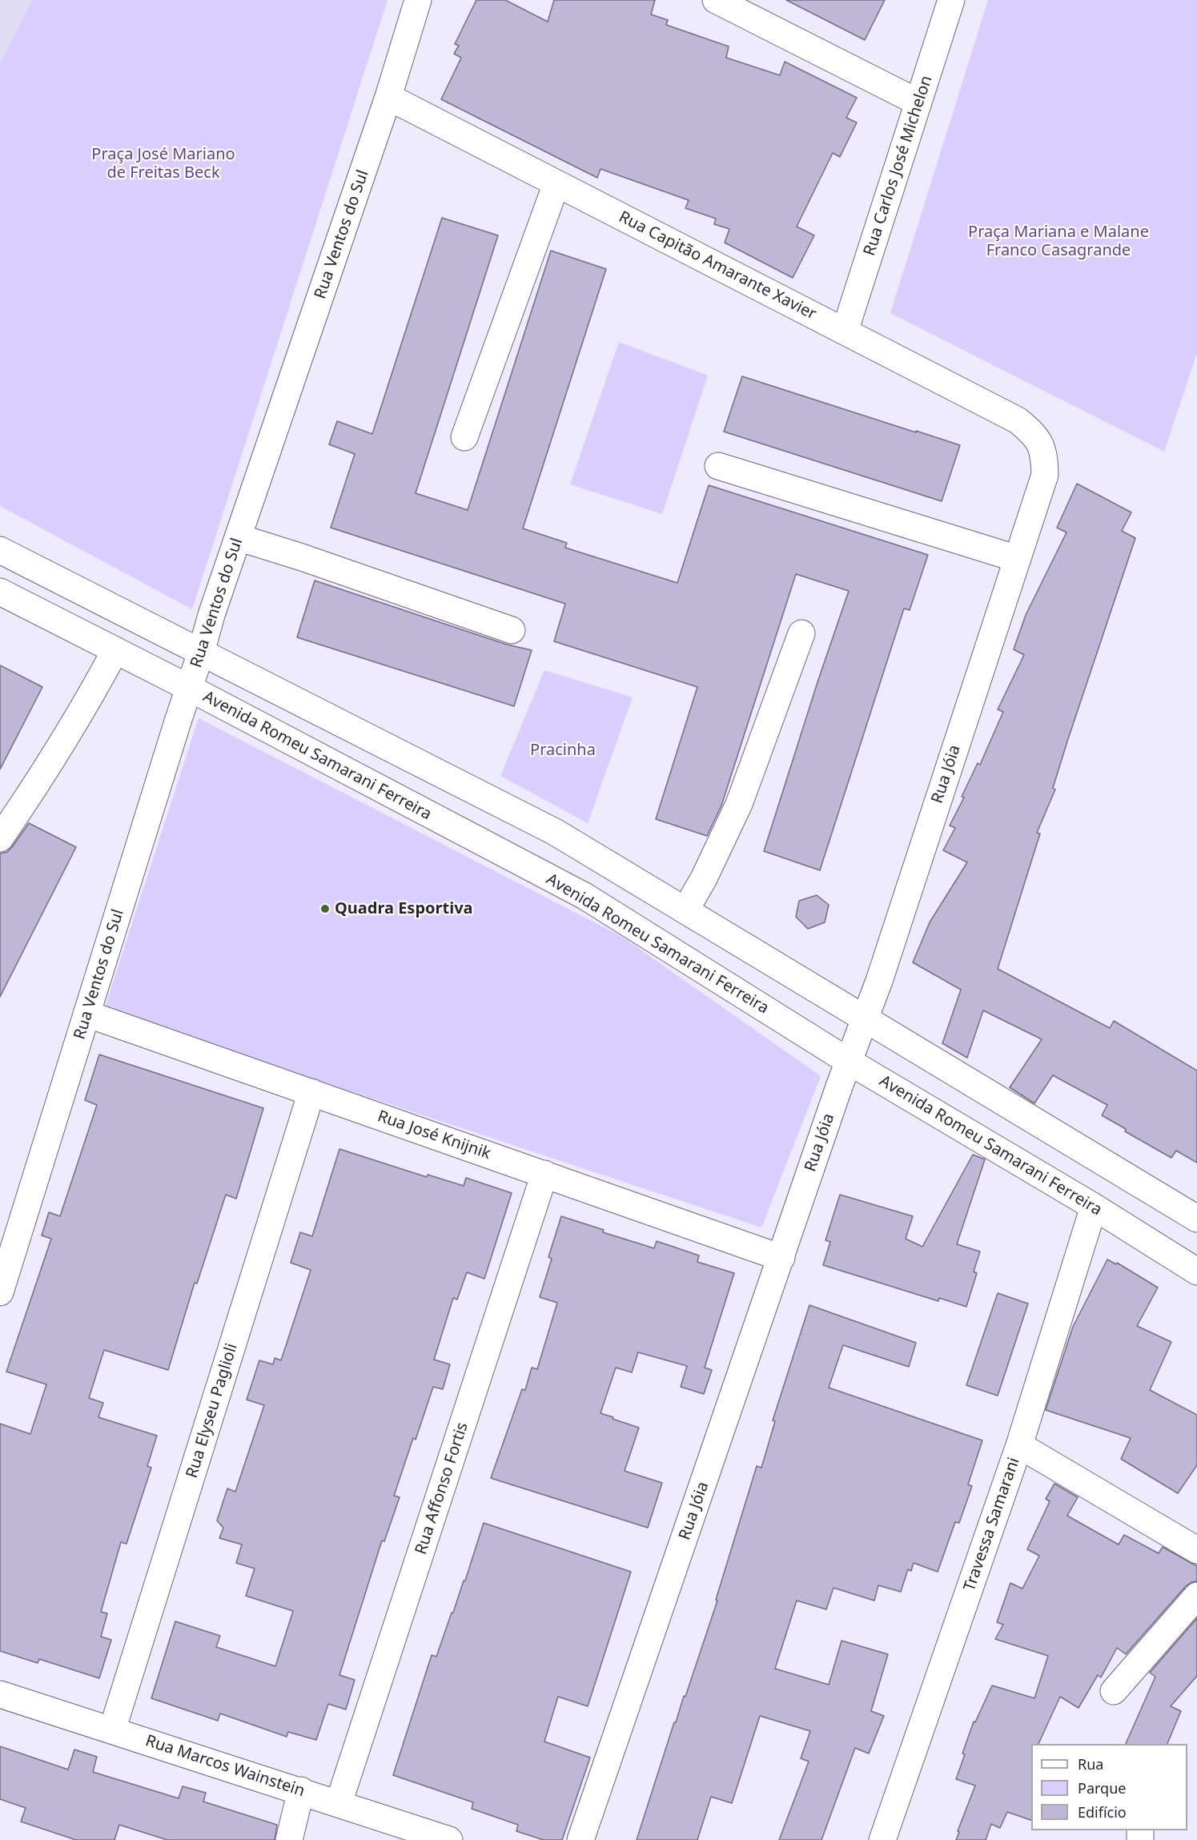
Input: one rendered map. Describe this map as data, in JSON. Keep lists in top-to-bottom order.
{
  "streets": {
    "street": [
      "Rua Carlos José Michelon",
      "Rua Ventos do Sul",
      "Rua Capitão Amarante Xavier",
      "Avenida Romeu Samarani Ferreira",
      "Rua Jóia",
      "Rua José Knijnik",
      "Rua Elyseu Paglioli",
      "Rua Affonso Fortis",
      "Travessa Samarani",
      "Rua Marcos Wainstein"
    ]
  },
  "crossings": [
    ["Rua Carlos José Michelon", "Rua Capitão Amarante Xavier"],
    ["Rua Ventos do Sul", "Rua Capitão Amarante Xavier"],
    ["Rua Ventos do Sul", "Avenida Romeu Samarani Ferreira"],
    ["Rua Ventos do Sul", "Rua José Knijnik"],
    ["Rua Capitão Amarante Xavier", "Rua Jóia"],
    ["Avenida Romeu Samarani Ferreira", "Rua Jóia"],
    ["Avenida Romeu Samarani Ferreira", "Travessa Samarani"],
    ["Rua Jóia", "Rua José Knijnik"],
    ["Rua José Knijnik", "Rua Elyseu Paglioli"],
    ["Rua José Knijnik", "Rua Affonso Fortis"],
    ["Rua Elyseu Paglioli", "Rua Marcos Wainstein"],
    ["Rua Affonso Fortis", "Rua Marcos Wainstein"]
  ],
  "parks": ["Praça José Mariano de Freitas Beck", "Praça Mariana e Malane Franco Casagrande", "Pracinha"],
  "places": ["Quadra Esportiva"],
  "legend": ["Rua", "Parque", "Edifício"]
}
